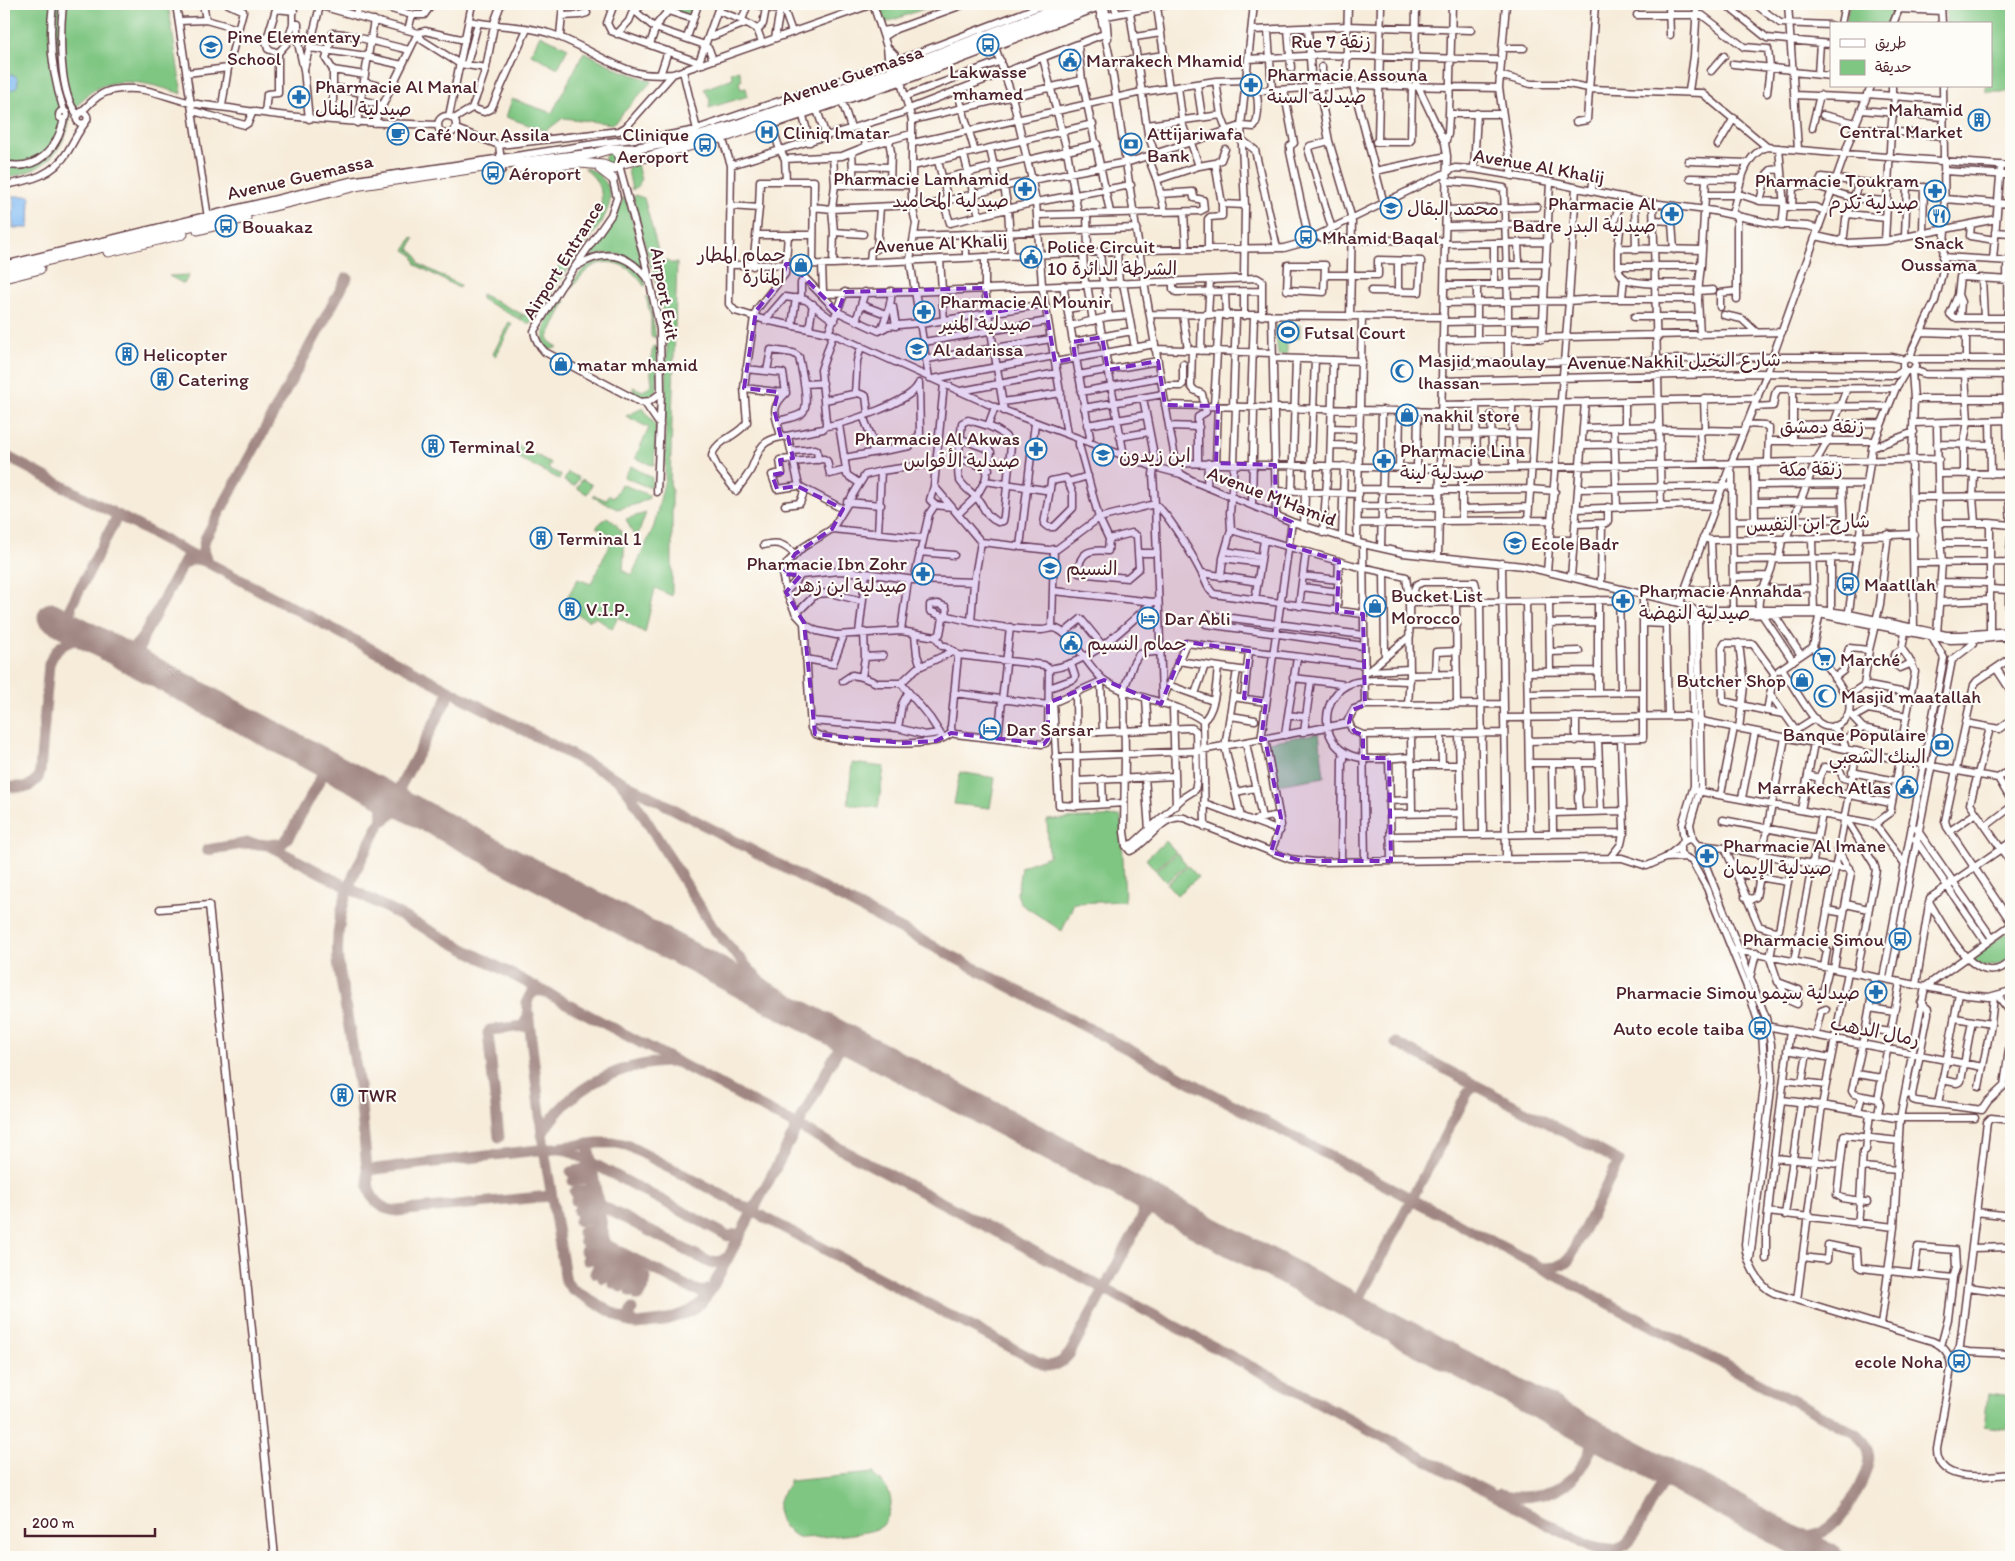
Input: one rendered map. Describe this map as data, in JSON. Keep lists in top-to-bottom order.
{
  "streets": {
    "main road": ["Avenue Guemassa"],
    "street": [
      "Rue 7 زنقة",
      "Avenue Al Khalij",
      "Airport Entrance",
      "Airport Exit",
      "Avenue Nakhil شارع النخيل",
      "زنقة دمشق",
      "زنقة مكة",
      "Avenue M'Hamid",
      "شارح ابن النفيس",
      "رمال الدهب"
    ]
  },
  "crossings": [
    ["Avenue Guemassa", "Airport Entrance"],
    ["Avenue Guemassa", "Airport Exit"],
    ["Avenue Al Khalij", "Avenue M'Hamid"],
    ["Airport Entrance", "Airport Exit"]
  ],
  "places": {
    "bus stop": [
      "Lakwasse mhamed",
      "Clinique Aeroport",
      "Aéroport",
      "Bouakaz",
      "Mhamid Baqal",
      "Maatllah",
      "Pharmacie Simou",
      "Auto ecole taiba",
      "ecole Noha"
    ],
    "school or university": [
      "Pine Elementary School",
      "محمد البقال",
      "Al adarissa",
      "ابن زيدون",
      "Ecole Badr",
      "النسيم"
    ],
    "public building": [
      "Marrakech Mhamid",
      "Police Circuit 10 الشرطة الدائرة",
      "حمام النسيم",
      "Marrakech Atlas"
    ],
    "pharmacy": [
      "Pharmacie Assouna صيدلية السنة",
      "Pharmacie Al Manal صيدلية المنال",
      "Pharmacie Lamhamid صيدلية المحاميد",
      "Pharmacie Toukram صيدلية تكرم",
      "Pharmacie Al Badre صيدلية البدر",
      "Pharmacie Al Mounir صيدلية المنير",
      "Pharmacie Al Akwas صيدلية الأقواس",
      "Pharmacie Lina صيدلية لينة",
      "Pharmacie Ibn Zohr صيدلية ابن زهر",
      "Pharmacie Annahda صيدلية النهضة",
      "Pharmacie Al Imane صيدلية الإيمان",
      "Pharmacie Simou صيدلية سيمو"
    ],
    "building": [
      "Mahamid Central Market",
      "Helicopter",
      "Catering",
      "Terminal 2",
      "Terminal 1",
      "V.I.P.",
      "TWR"
    ],
    "hospital": ["Cliniq lmatar"],
    "cafe": ["Café Nour Assila"],
    "bank": ["Attijariwafa Bank", "Banque Populaire البنك الشعبي"],
    "restaurant": ["Snack Oussama"],
    "shop": [
      "حمام المطار المنارة",
      "matar mhamid",
      "nakhil store",
      "Bucket List Morocco",
      "Butcher Shop"
    ],
    "sports": ["Futsal Court"],
    "mosque": ["Masjid maoulay lhassan", "Masjid maatallah"],
    "hotel": ["Dar Abli", "Dar Sarsar"],
    "supermarket": ["Marché"]
  },
  "legend": ["طريق", "حديقة"],
  "scale_bar": "200 m"
}
